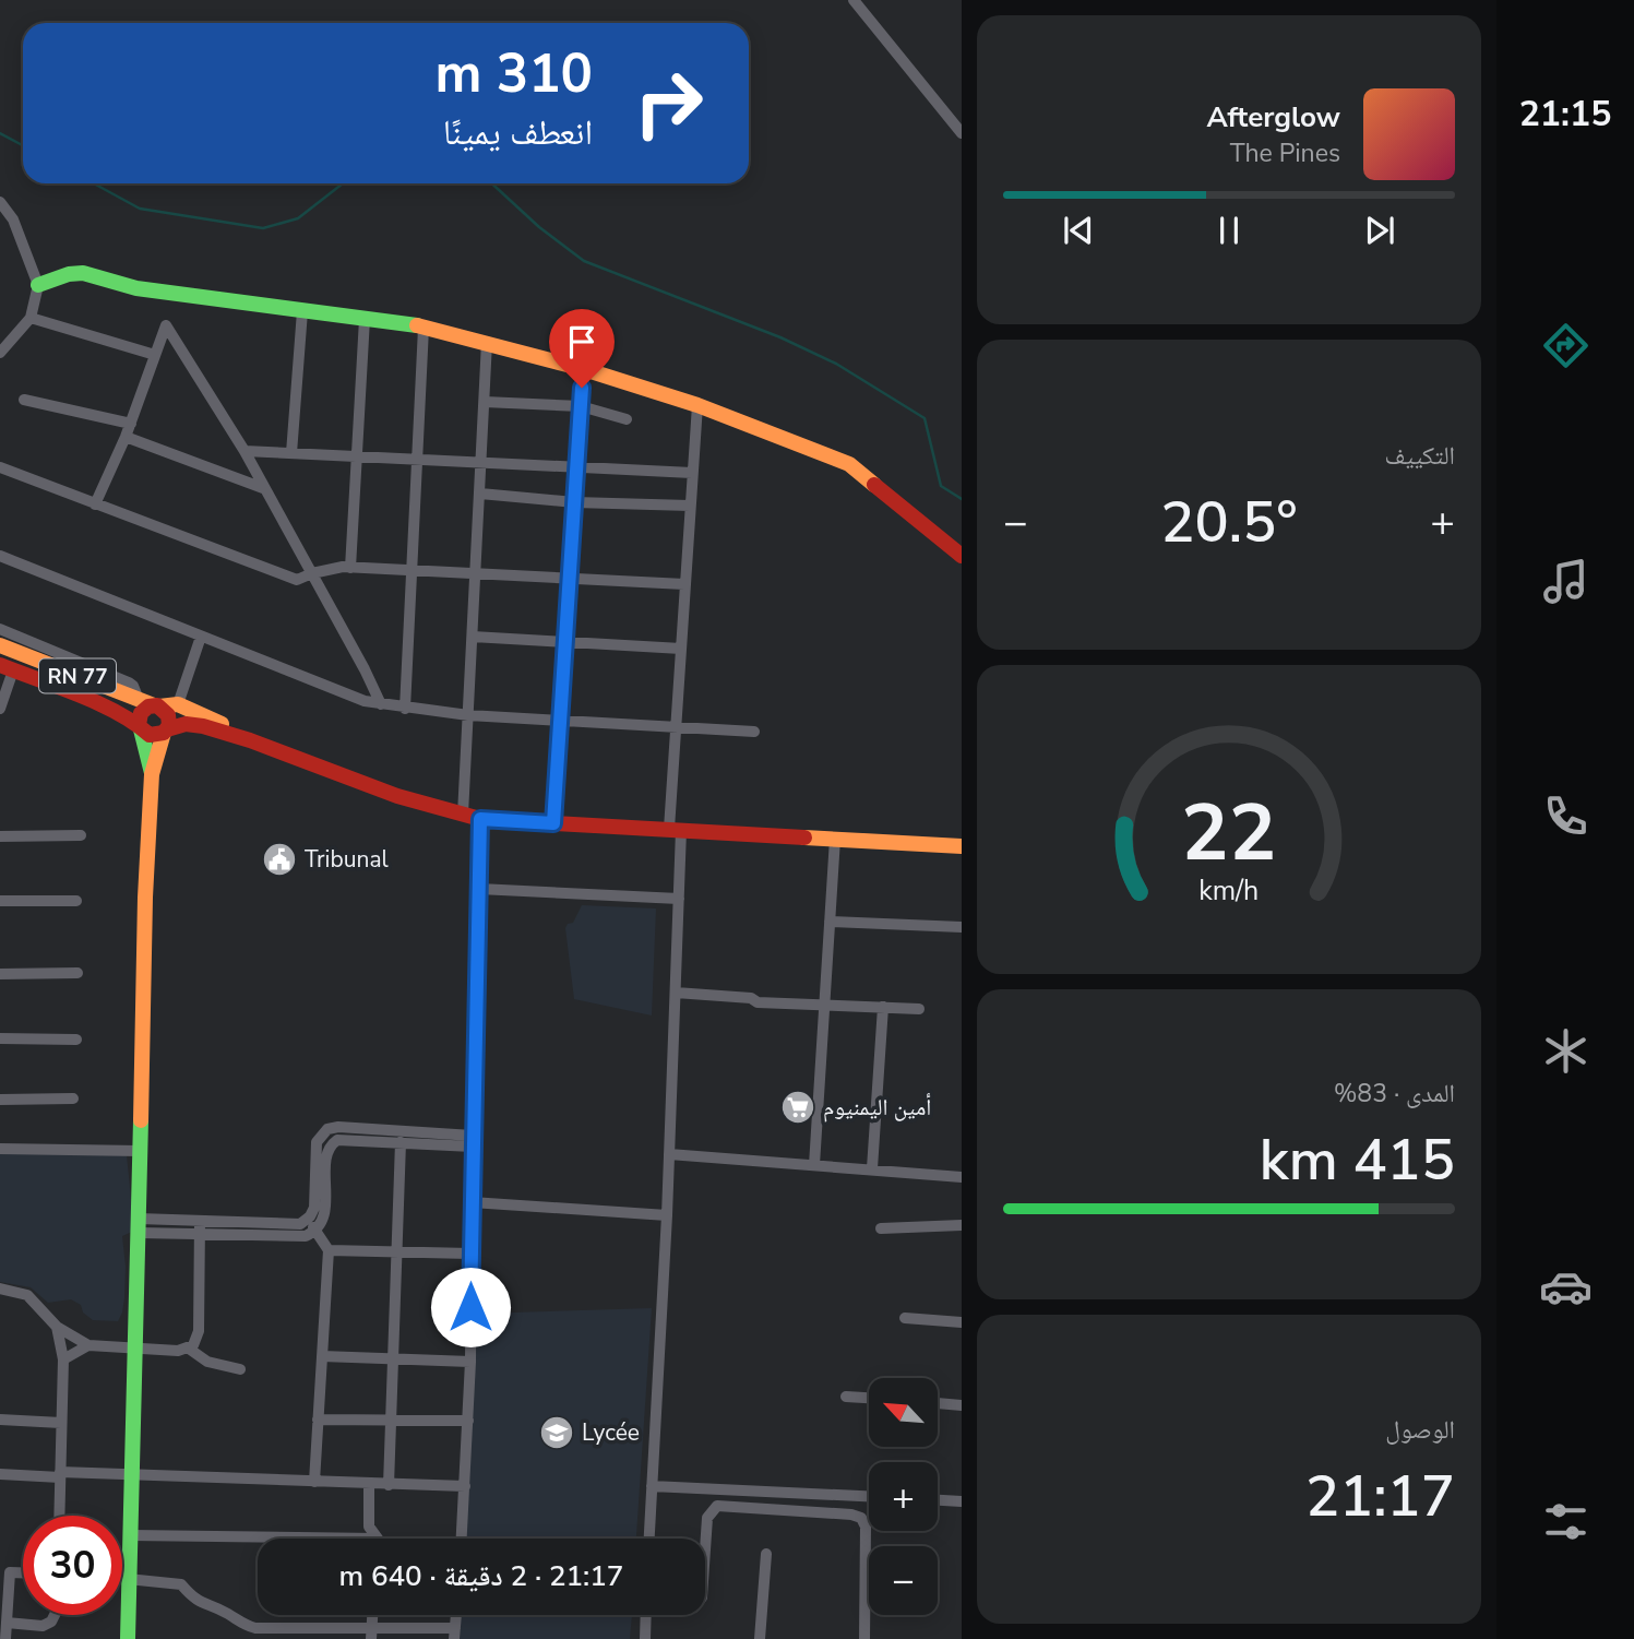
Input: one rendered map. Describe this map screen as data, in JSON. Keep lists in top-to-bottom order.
{
  "streets": {
    "main road": ["RN 77"]
  },
  "places": {
    "public building": ["Tribunal"],
    "supermarket": ["أمين اليمنيوم"],
    "school or university": ["Lycée"]
  },
  "north": "top left",
  "page": {
    "tabs": "21:15",
    "turn": ["310 m", "انعطف يمينًا"],
    "song": ["Afterglow", "The Pines"],
    "tile": [
      "التكييف",
      ["المدى · 83%", "415 km"],
      ["الوصول", "21:17"]
    ],
    "heat": ["−", "20.5°", "+"],
    "map_buttons": ["+", "−"],
    "limit": "30",
    "trip": "21:17 · 2 دقيقة · 640 m",
    "gauge": ["22", "km/h"]
  }
}
